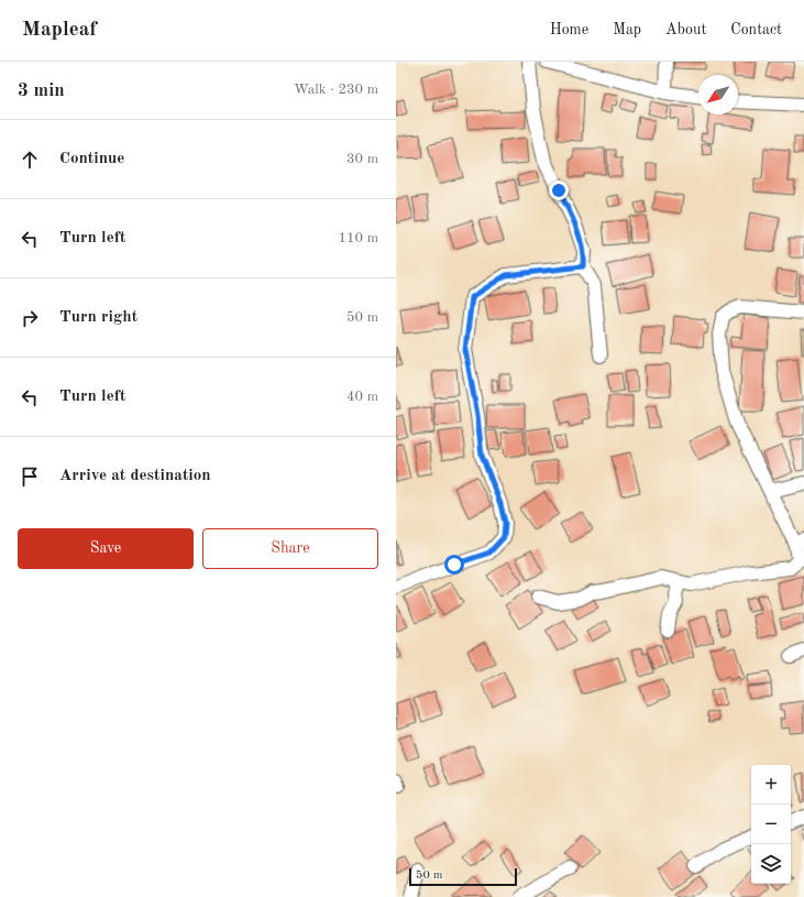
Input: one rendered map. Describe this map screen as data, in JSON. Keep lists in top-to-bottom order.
{
  "scale_bar": "50 m",
  "north": "bottom left",
  "page": {
    "header": "Mapleaf",
    "nav": [
      "Home",
      "Map",
      "About",
      "Contact"
    ],
    "heading": ["3 min", "Walk · 230 m"],
    "list": [
      ["Continue", "30 m"],
      ["Turn left", "110 m"],
      ["Turn right", "50 m"],
      ["Turn left", "40 m"],
      "Arrive at destination"
    ],
    "buttons": ["Save", "Share"],
    "map_buttons": ["+", "−"],
    "scale": "50 m"
  }
}
